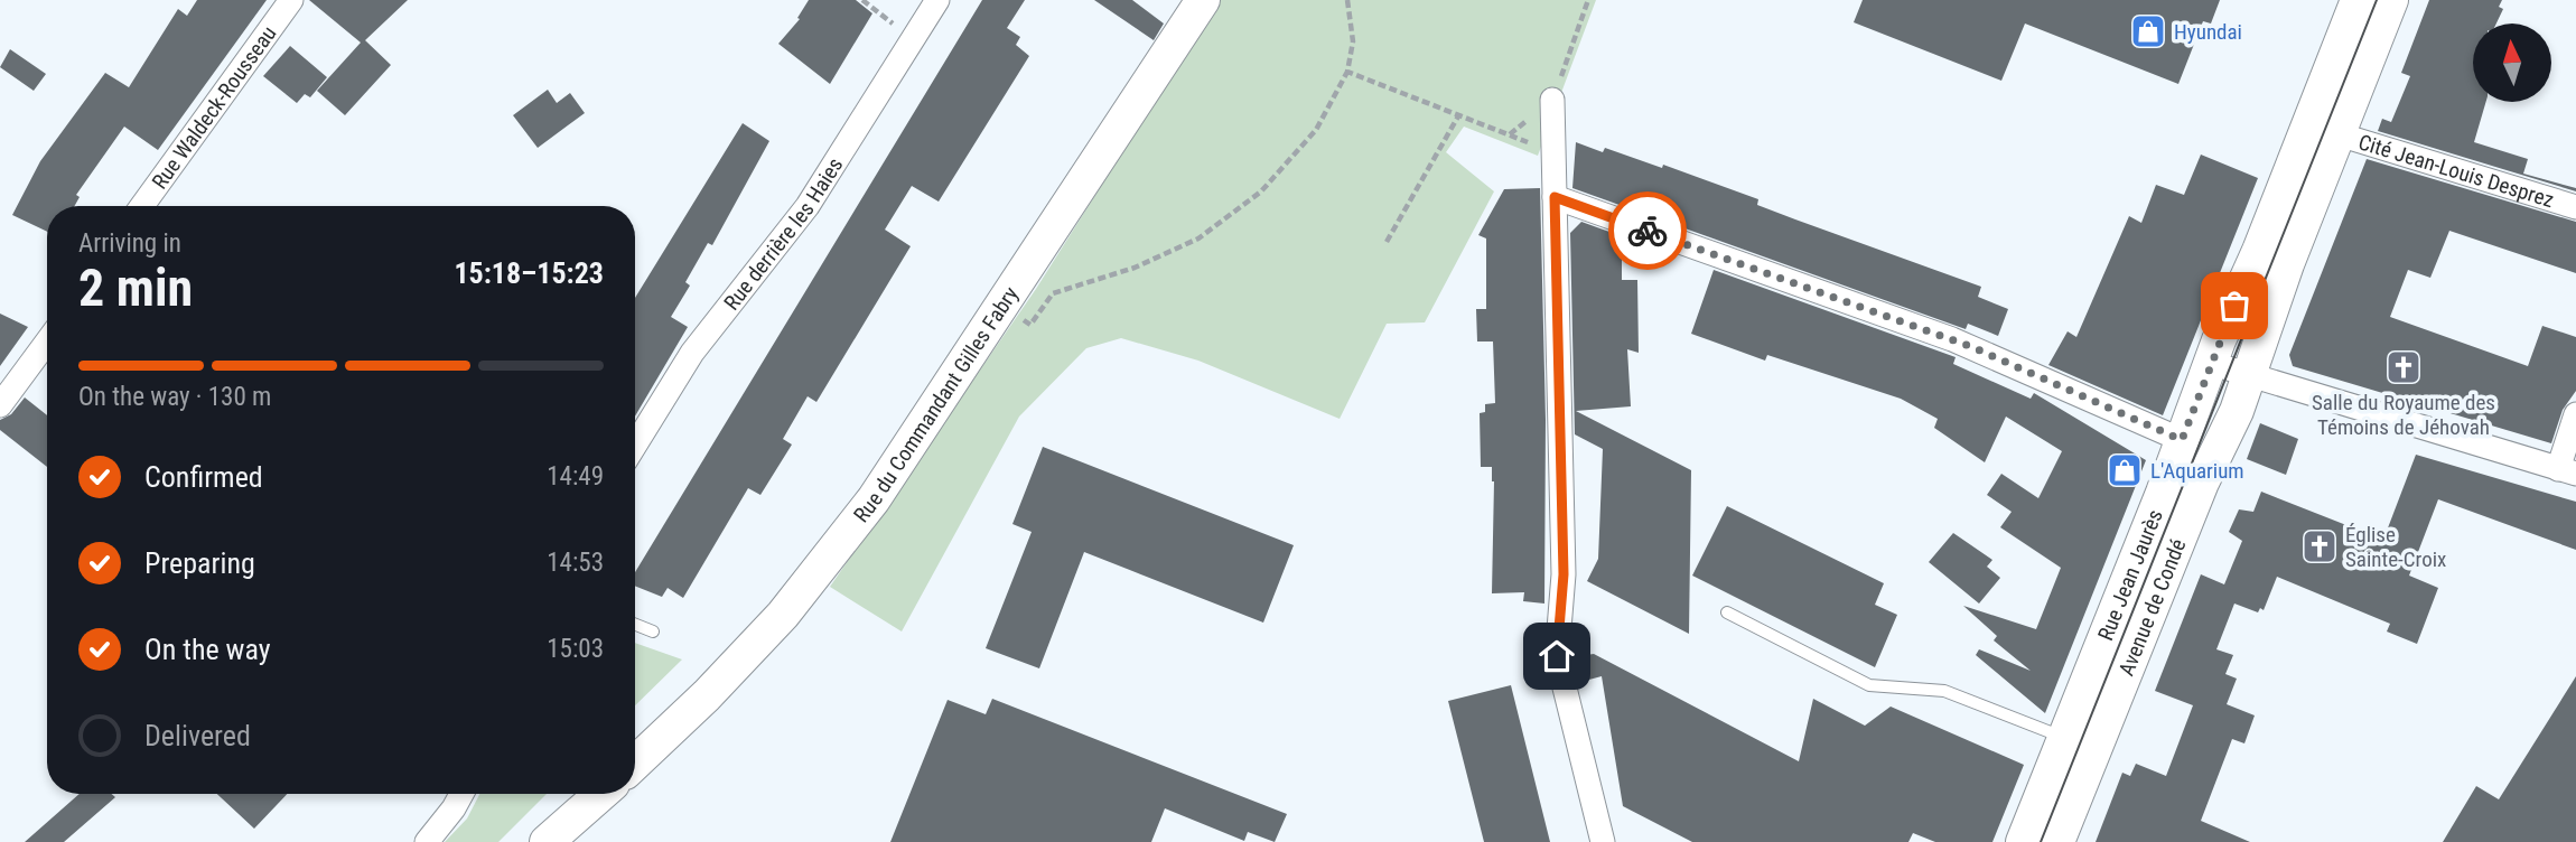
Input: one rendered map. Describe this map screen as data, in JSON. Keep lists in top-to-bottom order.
{
  "streets": {
    "main road": ["Rue du Commandant Gilles Fabry", "Rue Jean Jaurès", "Avenue de Condé"],
    "street": ["Rue Waldeck-Rousseau", "Cité Jean-Louis Desprez", "Rue derrière les Haies"]
  },
  "places": {
    "shop": ["Hyundai", "L'Aquarium"],
    "church": ["Salle du Royaume des Témoins de Jéhovah", "Église Sainte-Croix"]
  },
  "north": "top",
  "page": {
    "heading": ["2 min", "Arriving in", "15:18–15:23"],
    "bar": "On the way · 130 m",
    "list": [
      ["Confirmed", "14:49"],
      ["Preparing", "14:53"],
      ["On the way", "15:03"],
      "Delivered"
    ]
  }
}
